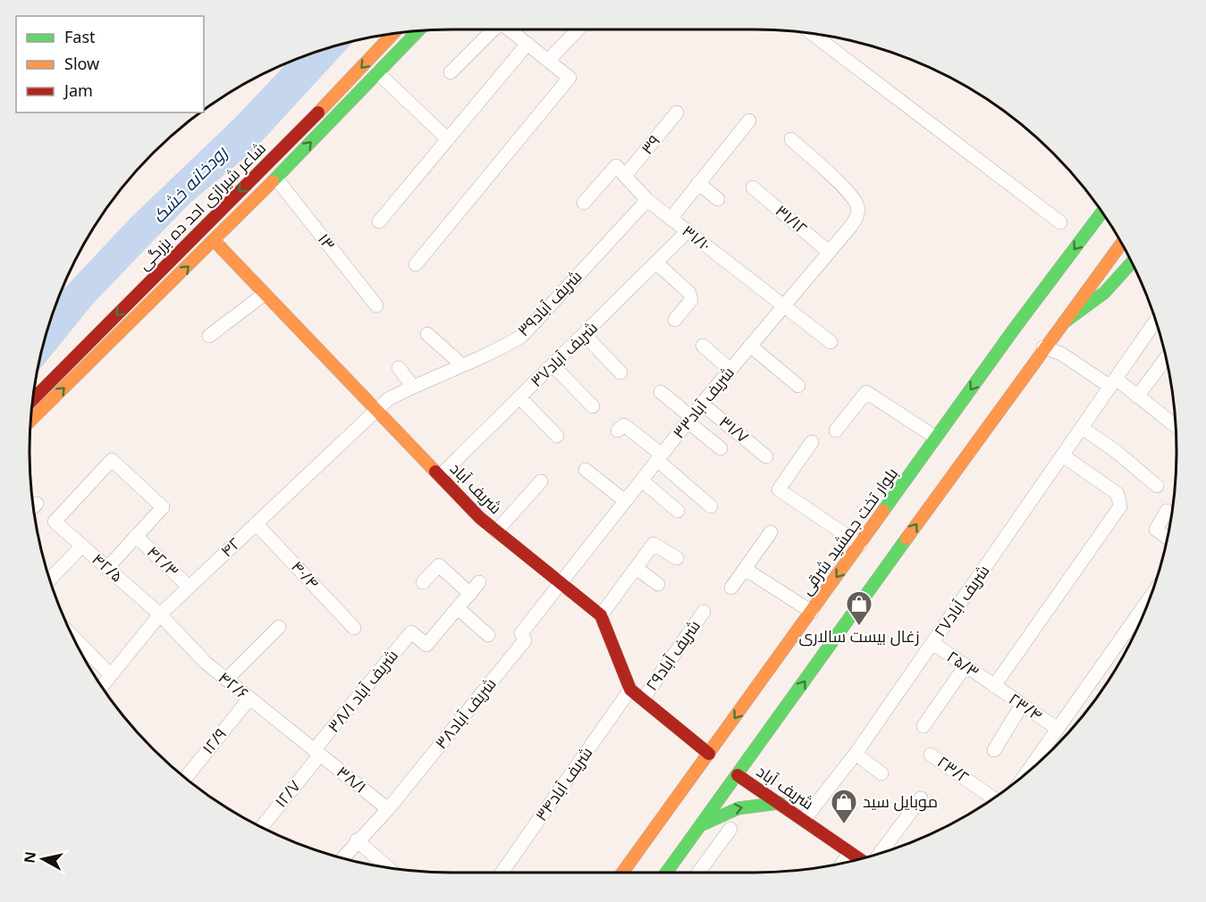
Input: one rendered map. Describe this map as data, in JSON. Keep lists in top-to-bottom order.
{
  "streets": {
    "main road": ["شاعر شیرازی احد ده بزرگی", "شریف آباد", "بلوار تخت جمشید شرقی"],
    "street": [
      "۳۹",
      "۳۱/۱۲",
      "۳۱/۱۰",
      "۱۳",
      "شریف آباد۳۹",
      "شریف آباد۳۷",
      "شریف آباد۳۳",
      "۳۱/۷",
      "۴۲",
      "۴۲/۳",
      "۴۲/۵",
      "۴۰/۴",
      "شریف آباد۲۷",
      "شریف آباد۲۹",
      "۲۵/۳",
      "۴۲/۶",
      "۳۸/۱ شریف آباد",
      "۲۳/۴",
      "شریف آباد۳۸",
      "۱۲/۹",
      "۲۳/۲",
      "۳۸/۱",
      "شریف آباد۳۴",
      "۱۲/۷"
    ]
  },
  "crossings": [
    ["۳۹", "۳۱/۱۰"],
    ["۳۱/۱۲", "شریف آباد۳۳"],
    ["۳۱/۱۰", "شریف آباد۳۹"],
    ["۳۱/۱۰", "شریف آباد۳۷"],
    ["۳۱/۱۰", "شریف آباد۳۳"],
    ["شریف آباد۳۹", "شریف آباد"],
    ["شریف آباد۳۹", "۴۲"],
    ["شریف آباد۳۷", "شریف آباد"],
    ["شریف آباد۳۳", "۳۱/۷"],
    ["شریف آباد۳۳", "شریف آباد"],
    ["شریف آباد۳۳", "شریف آباد۳۸"],
    ["شریف آباد", "۴۲"],
    ["شریف آباد", "شریف آباد۲۷"],
    ["شریف آباد", "شریف آباد۳۸"],
    ["شریف آباد", "شریف آباد۳۴"],
    ["۴۲", "۴۲/۳"],
    ["۴۲", "۴۲/۵"],
    ["۴۲", "۴۰/۴"],
    ["۴۲", "۴۲/۶"],
    ["۴۲/۳", "۴۲/۵"],
    ["۴۲/۵", "۴۲/۶"],
    ["شریف آباد۲۷", "۲۵/۳"],
    ["۲۵/۳", "۲۳/۴"],
    ["۴۲/۶", "۳۸/۱ شریف آباد"],
    ["۴۲/۶", "۱۲/۹"],
    ["۴۲/۶", "۳۸/۱"],
    ["۴۲/۶", "۱۲/۷"],
    ["۳۸/۱ شریف آباد", "۳۸/۱"],
    ["۳۸/۱ شریف آباد", "۱۲/۷"],
    ["شریف آباد۳۸", "۳۸/۱"],
    ["۳۸/۱", "۱۲/۷"]
  ],
  "water": ["رودخانه خشک"],
  "places": {
    "shop": ["زغال بیست سالاری", "موبایل سید"]
  },
  "legend": ["Fast", "Slow", "Jam"],
  "north": "left"
}
